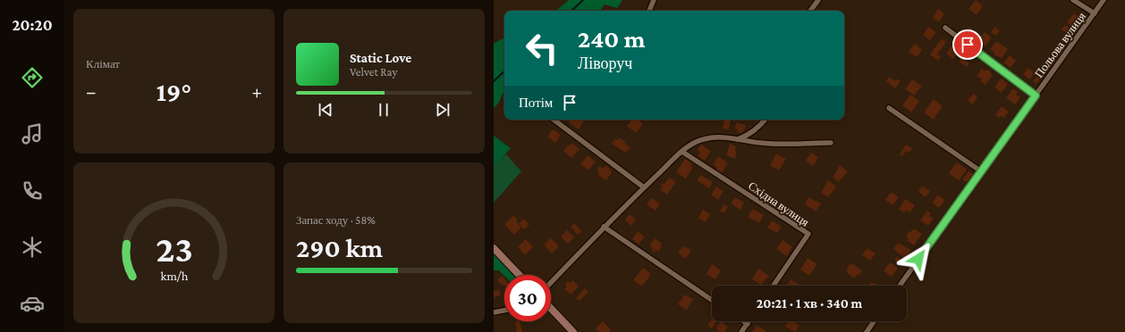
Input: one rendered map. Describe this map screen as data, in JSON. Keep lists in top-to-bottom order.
{
  "streets": {
    "street": ["Польова вулиця", "Східна вулиця"]
  },
  "page": {
    "tabs": "20:20",
    "tile": [
      "Клімат",
      ["Запас ходу · 58%", "290 km"]
    ],
    "turn": ["240 m", "Ліворуч"],
    "song": ["Static Love", "Velvet Ray"],
    "heat": ["−", "19°", "+"],
    "then": "Потім",
    "limit": "30",
    "trip": "20:21 · 1 хв · 340 m",
    "gauge": ["23", "km/h"]
  }
}
